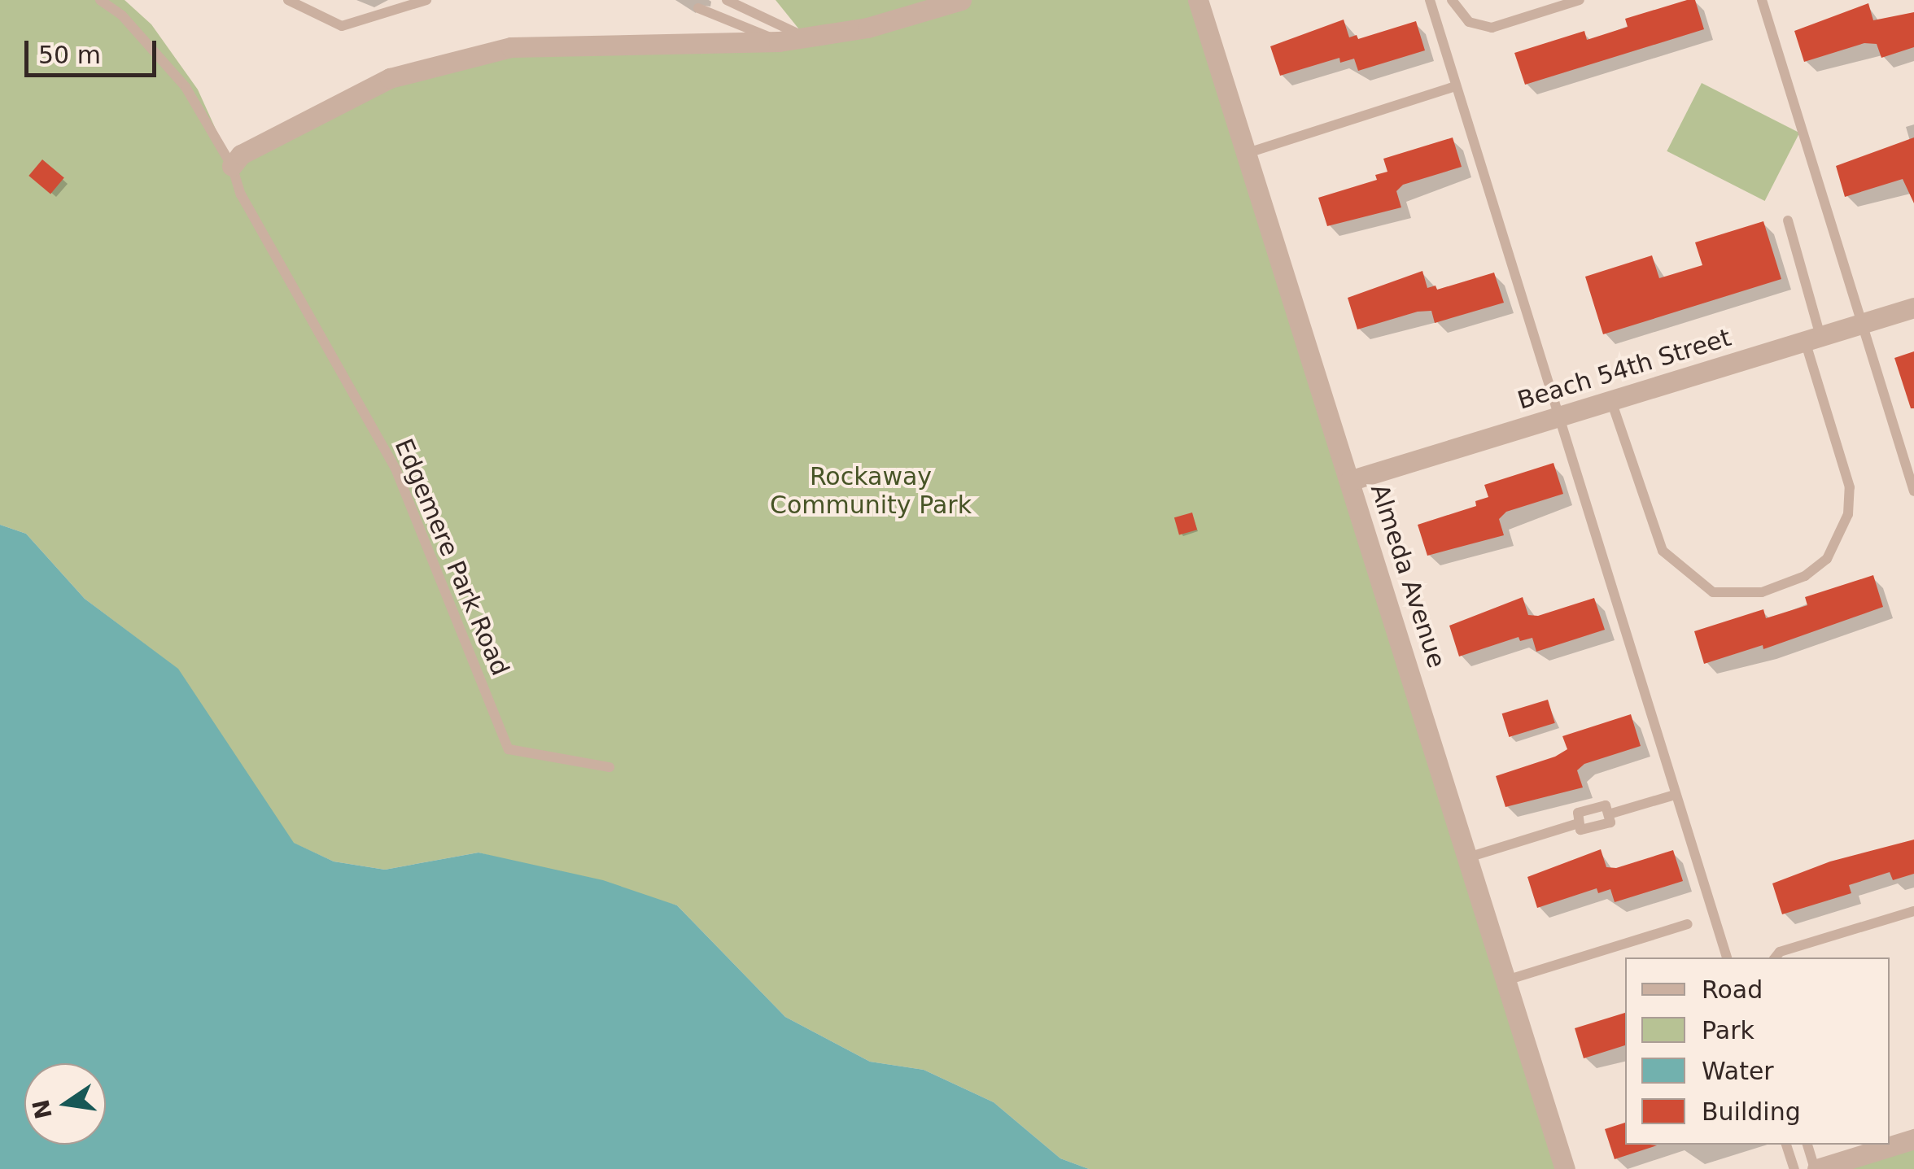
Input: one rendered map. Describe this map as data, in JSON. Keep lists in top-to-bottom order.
{
  "streets": {
    "street": ["Beach 54th Street", "Almeda Avenue"],
    "lane": ["Edgemere Park Road"]
  },
  "crossings": [
    ["Beach 54th Street", "Almeda Avenue"]
  ],
  "parks": ["Rockaway Community Park"],
  "legend": [
    "Road",
    "Park",
    "Water",
    "Building"
  ],
  "scale_bar": "50 m",
  "north": "left"
}
